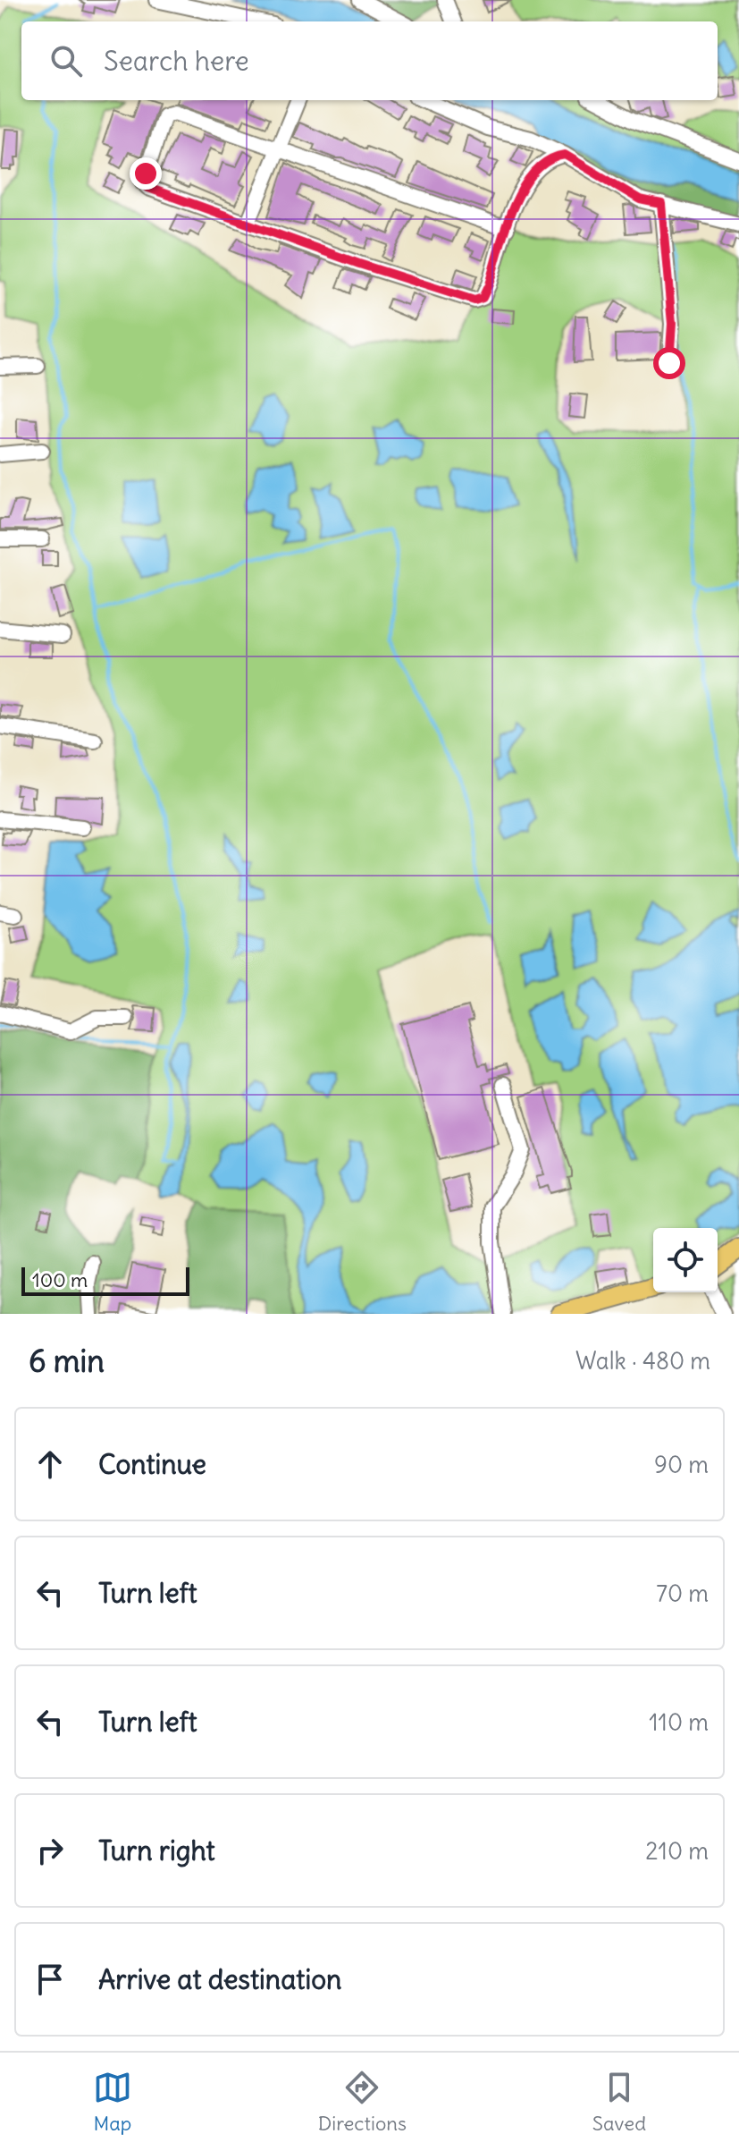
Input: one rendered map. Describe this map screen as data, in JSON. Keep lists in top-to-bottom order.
{
  "scale_bar": "100 m",
  "page": {
    "search": "Search here",
    "scale": "100 m",
    "heading": ["6 min", "Walk · 480 m"],
    "list": [
      ["Continue", "90 m"],
      ["Turn left", "70 m"],
      ["Turn left", "110 m"],
      ["Turn right", "210 m"],
      "Arrive at destination"
    ],
    "nav": ["Map", "Directions", "Saved"]
  }
}
